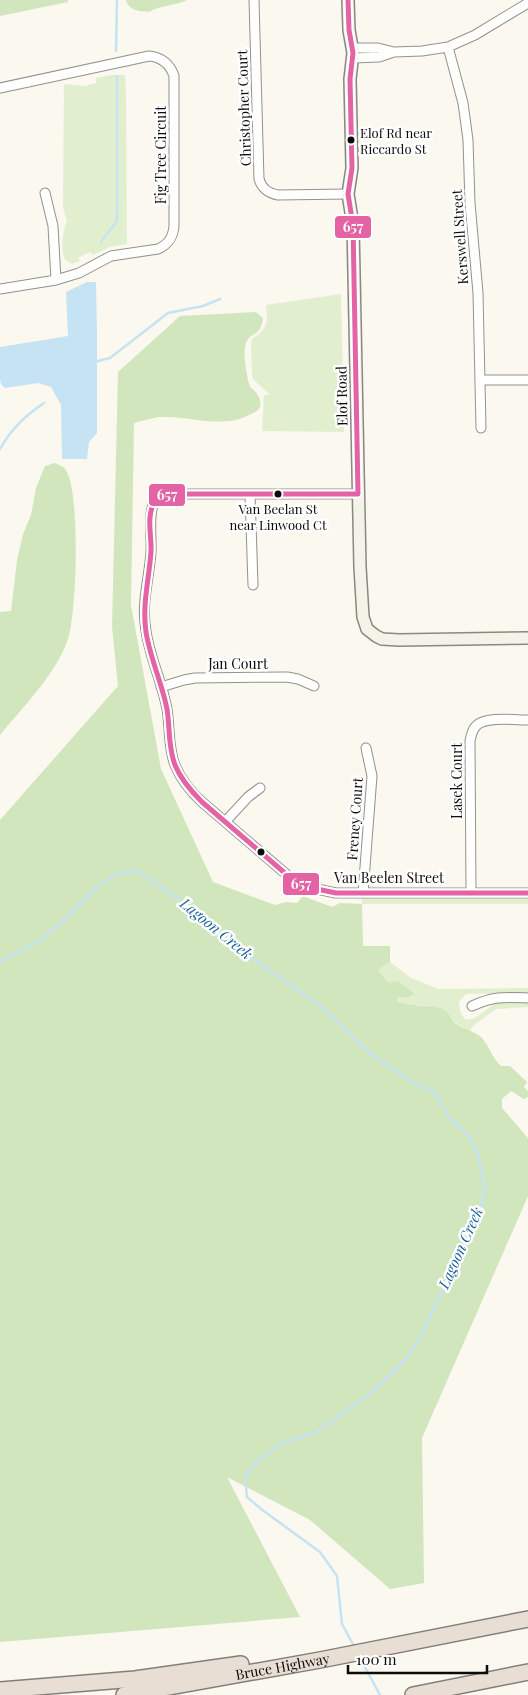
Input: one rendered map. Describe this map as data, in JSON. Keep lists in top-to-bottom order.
{
  "streets": {
    "highway": ["Bruce Highway"],
    "street": [
      "Christopher Court",
      "Fig Tree Circuit",
      "Kerswell Street",
      "Elof Road",
      "Jan Court",
      "Lasek Court",
      "Freney Court",
      "Van Beelen Street"
    ]
  },
  "crossings": [
    ["Christopher Court", "Elof Road"],
    ["Elof Road", "Van Beelen Street"],
    ["Jan Court", "Van Beelen Street"],
    ["Lasek Court", "Van Beelen Street"],
    ["Freney Court", "Van Beelen Street"]
  ],
  "water": ["Lagoon Creek"],
  "places": ["Elof Rd near Riccardo St", "Van Beelan St near Linwood Ct"],
  "lines": ["transit line 657"],
  "scale_bar": "100 m"
}
